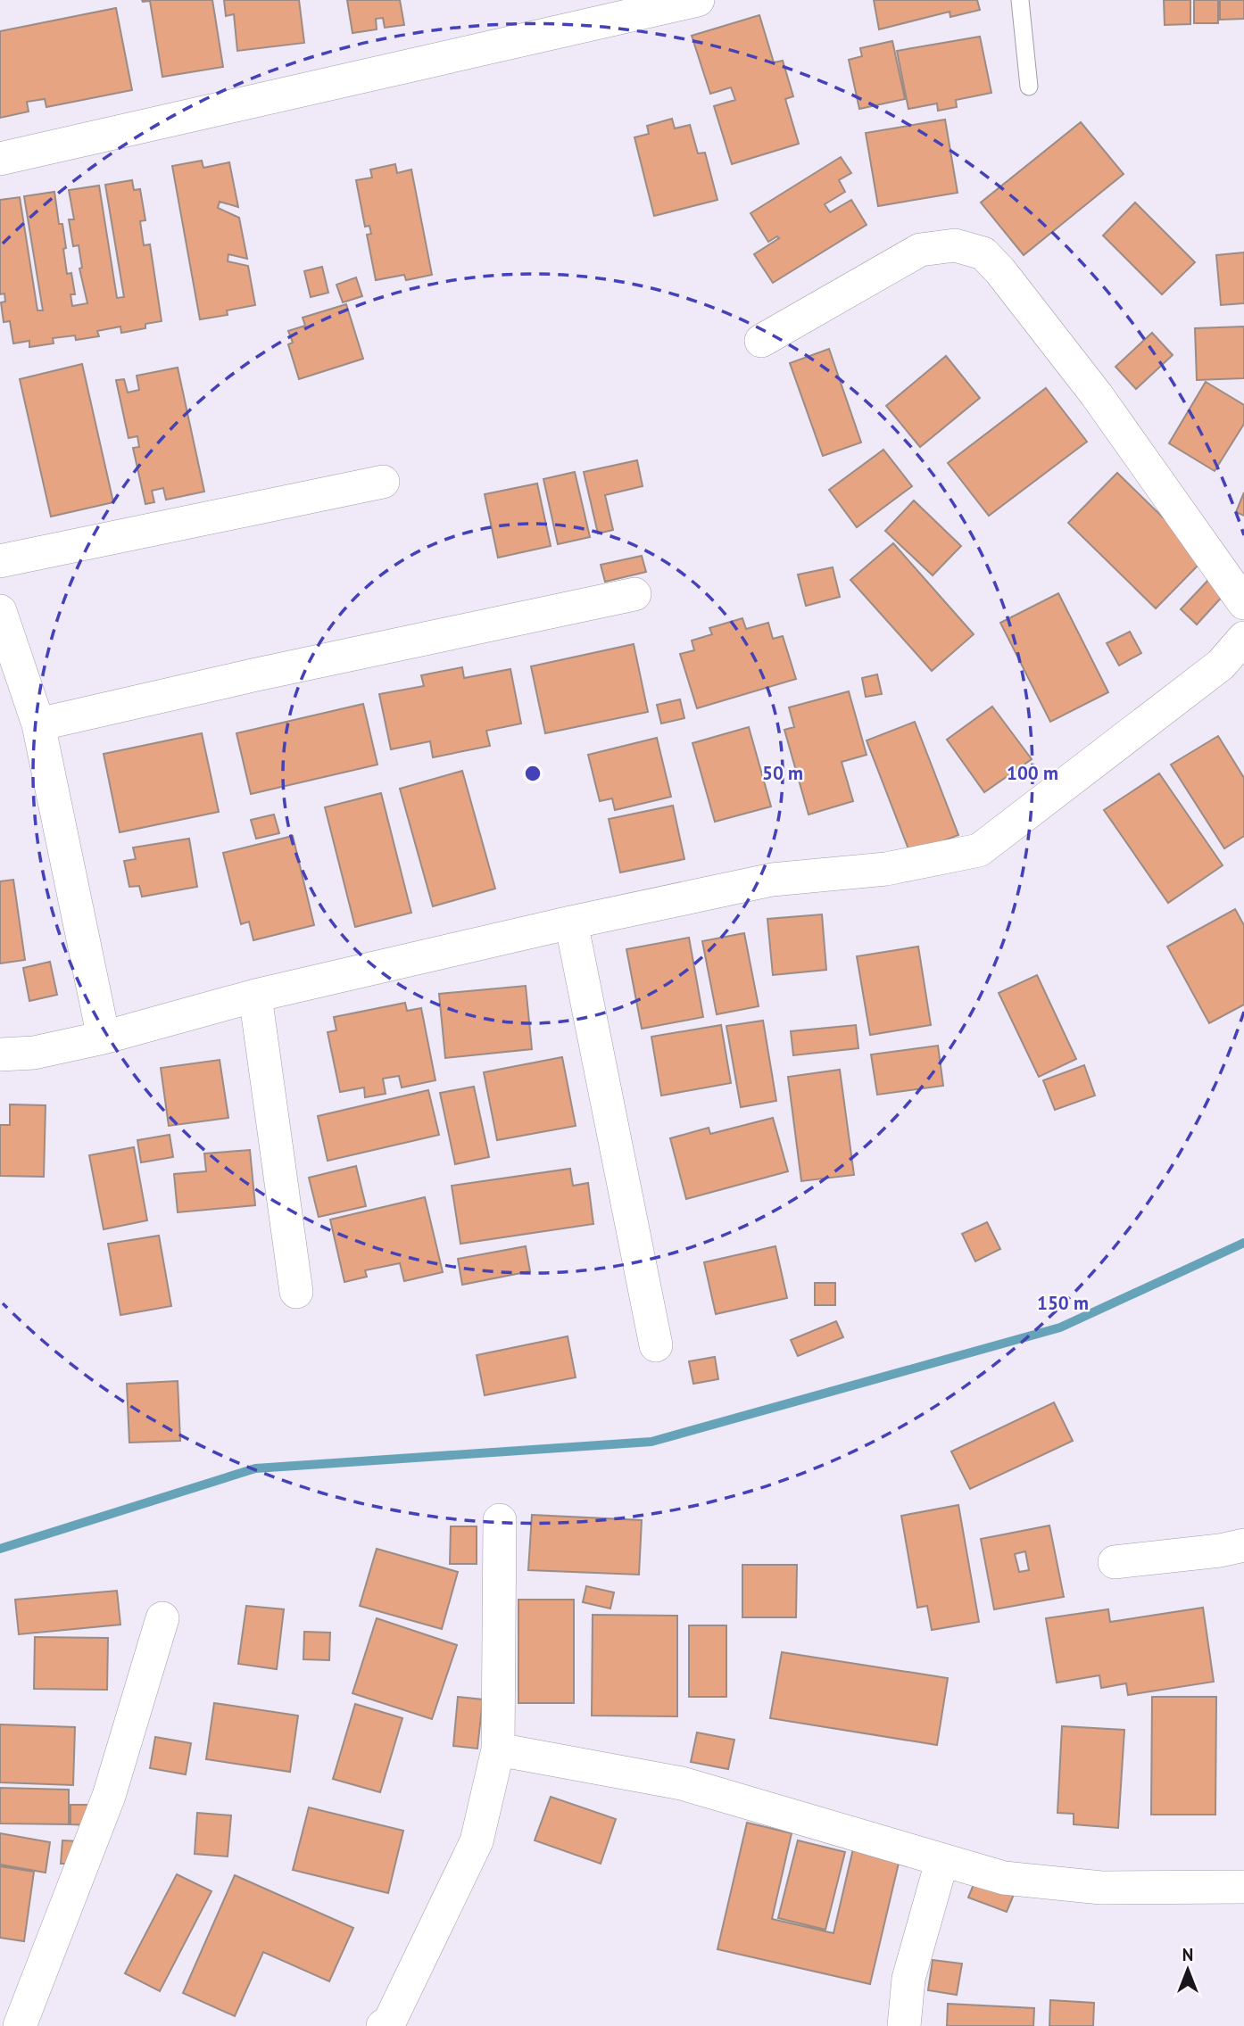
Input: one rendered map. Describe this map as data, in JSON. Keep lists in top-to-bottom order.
{
  "north": "top",
  "rings": ["50 m", "100 m", "150 m"]
}
